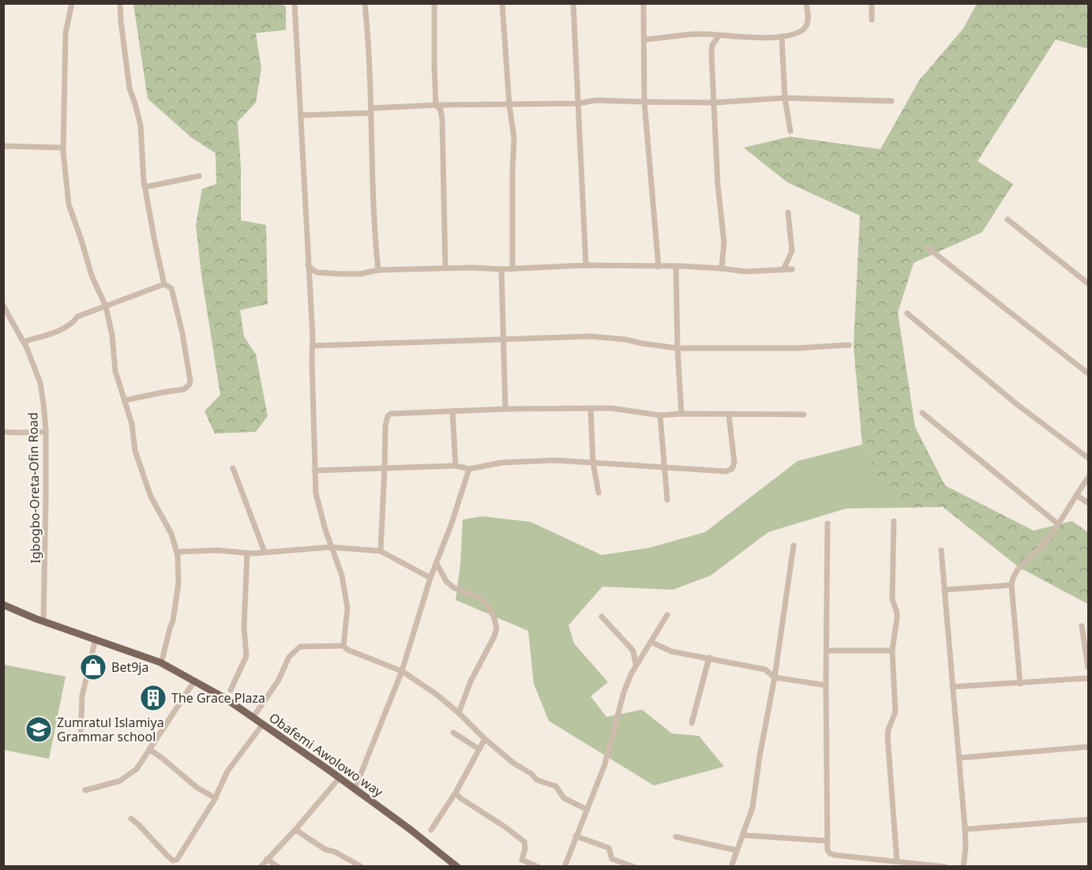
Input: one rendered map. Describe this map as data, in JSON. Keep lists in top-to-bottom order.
{
  "streets": {
    "main road": ["Obafemi Awolowo way"],
    "street": ["Igbogbo-Oreta-Ofin Road"]
  },
  "crossings": [
    ["Igbogbo-Oreta-Ofin Road", "Obafemi Awolowo way"]
  ],
  "places": {
    "shop": ["Bet9ja"],
    "building": ["The Grace Plaza"],
    "school or university": ["Zumratul Islamiya Grammar school"]
  }
}
